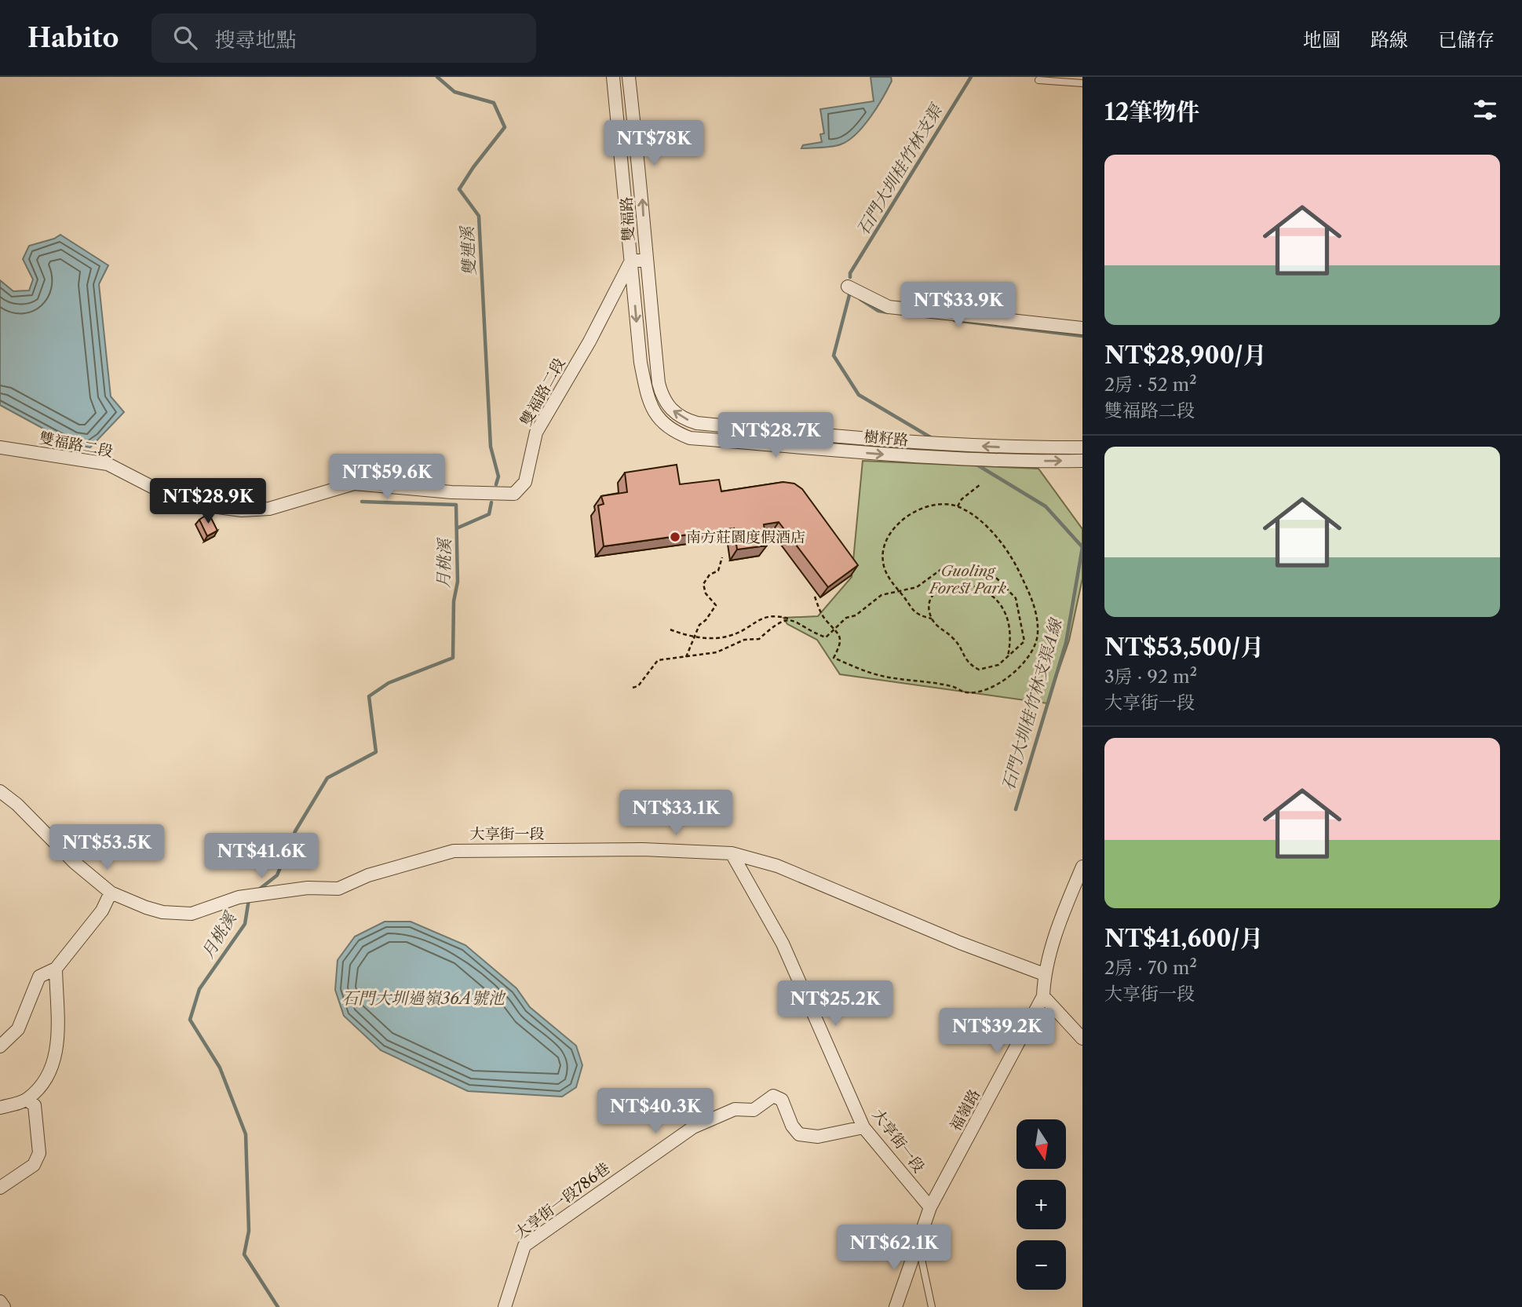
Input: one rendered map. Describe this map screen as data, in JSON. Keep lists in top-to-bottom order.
{
  "streets": {
    "street": [
      "雙福路",
      "雙福路二段",
      "樹籽路",
      "大享街一段",
      "福嶺路",
      "大享街一段786巷"
    ]
  },
  "crossings": [
    ["雙福路", "樹籽路"],
    ["雙福路二段", "樹籽路"],
    ["大享街一段", "福嶺路"],
    ["大享街一段", "大享街一段786巷"]
  ],
  "one_way": ["雙福路"],
  "water": [
    "石門大圳桂竹林支渠",
    "雙連溪",
    "月桃溪",
    "石門大圳桂竹林支渠A線",
    "石門大圳過嶺36A號池"
  ],
  "parks": ["Guoling Forest Park"],
  "places": ["南方莊園度假酒店"],
  "north": "bottom",
  "page": {
    "header": "Habito",
    "search": "搜尋地點",
    "nav": ["地圖", "路線", "已儲存"],
    "heading": "12筆物件",
    "price": [
      "NT$78K",
      "NT$33.9K",
      "NT$28.7K",
      "NT$59.6K",
      "NT$28.9K",
      "NT$33.1K",
      "NT$53.5K",
      "NT$41.6K",
      "NT$25.2K",
      "NT$39.2K",
      "NT$40.3K",
      "NT$62.1K"
    ],
    "list": [
      {
        "name": "NT$28,900/月",
        "note": "2房 · 52 m² · 雙福路二段"
      },
      {
        "name": "NT$53,500/月",
        "note": "3房 · 92 m² · 大享街一段"
      },
      {
        "name": "NT$41,600/月",
        "note": "2房 · 70 m² · 大享街一段"
      }
    ],
    "map_buttons": ["+", "−"]
  }
}
